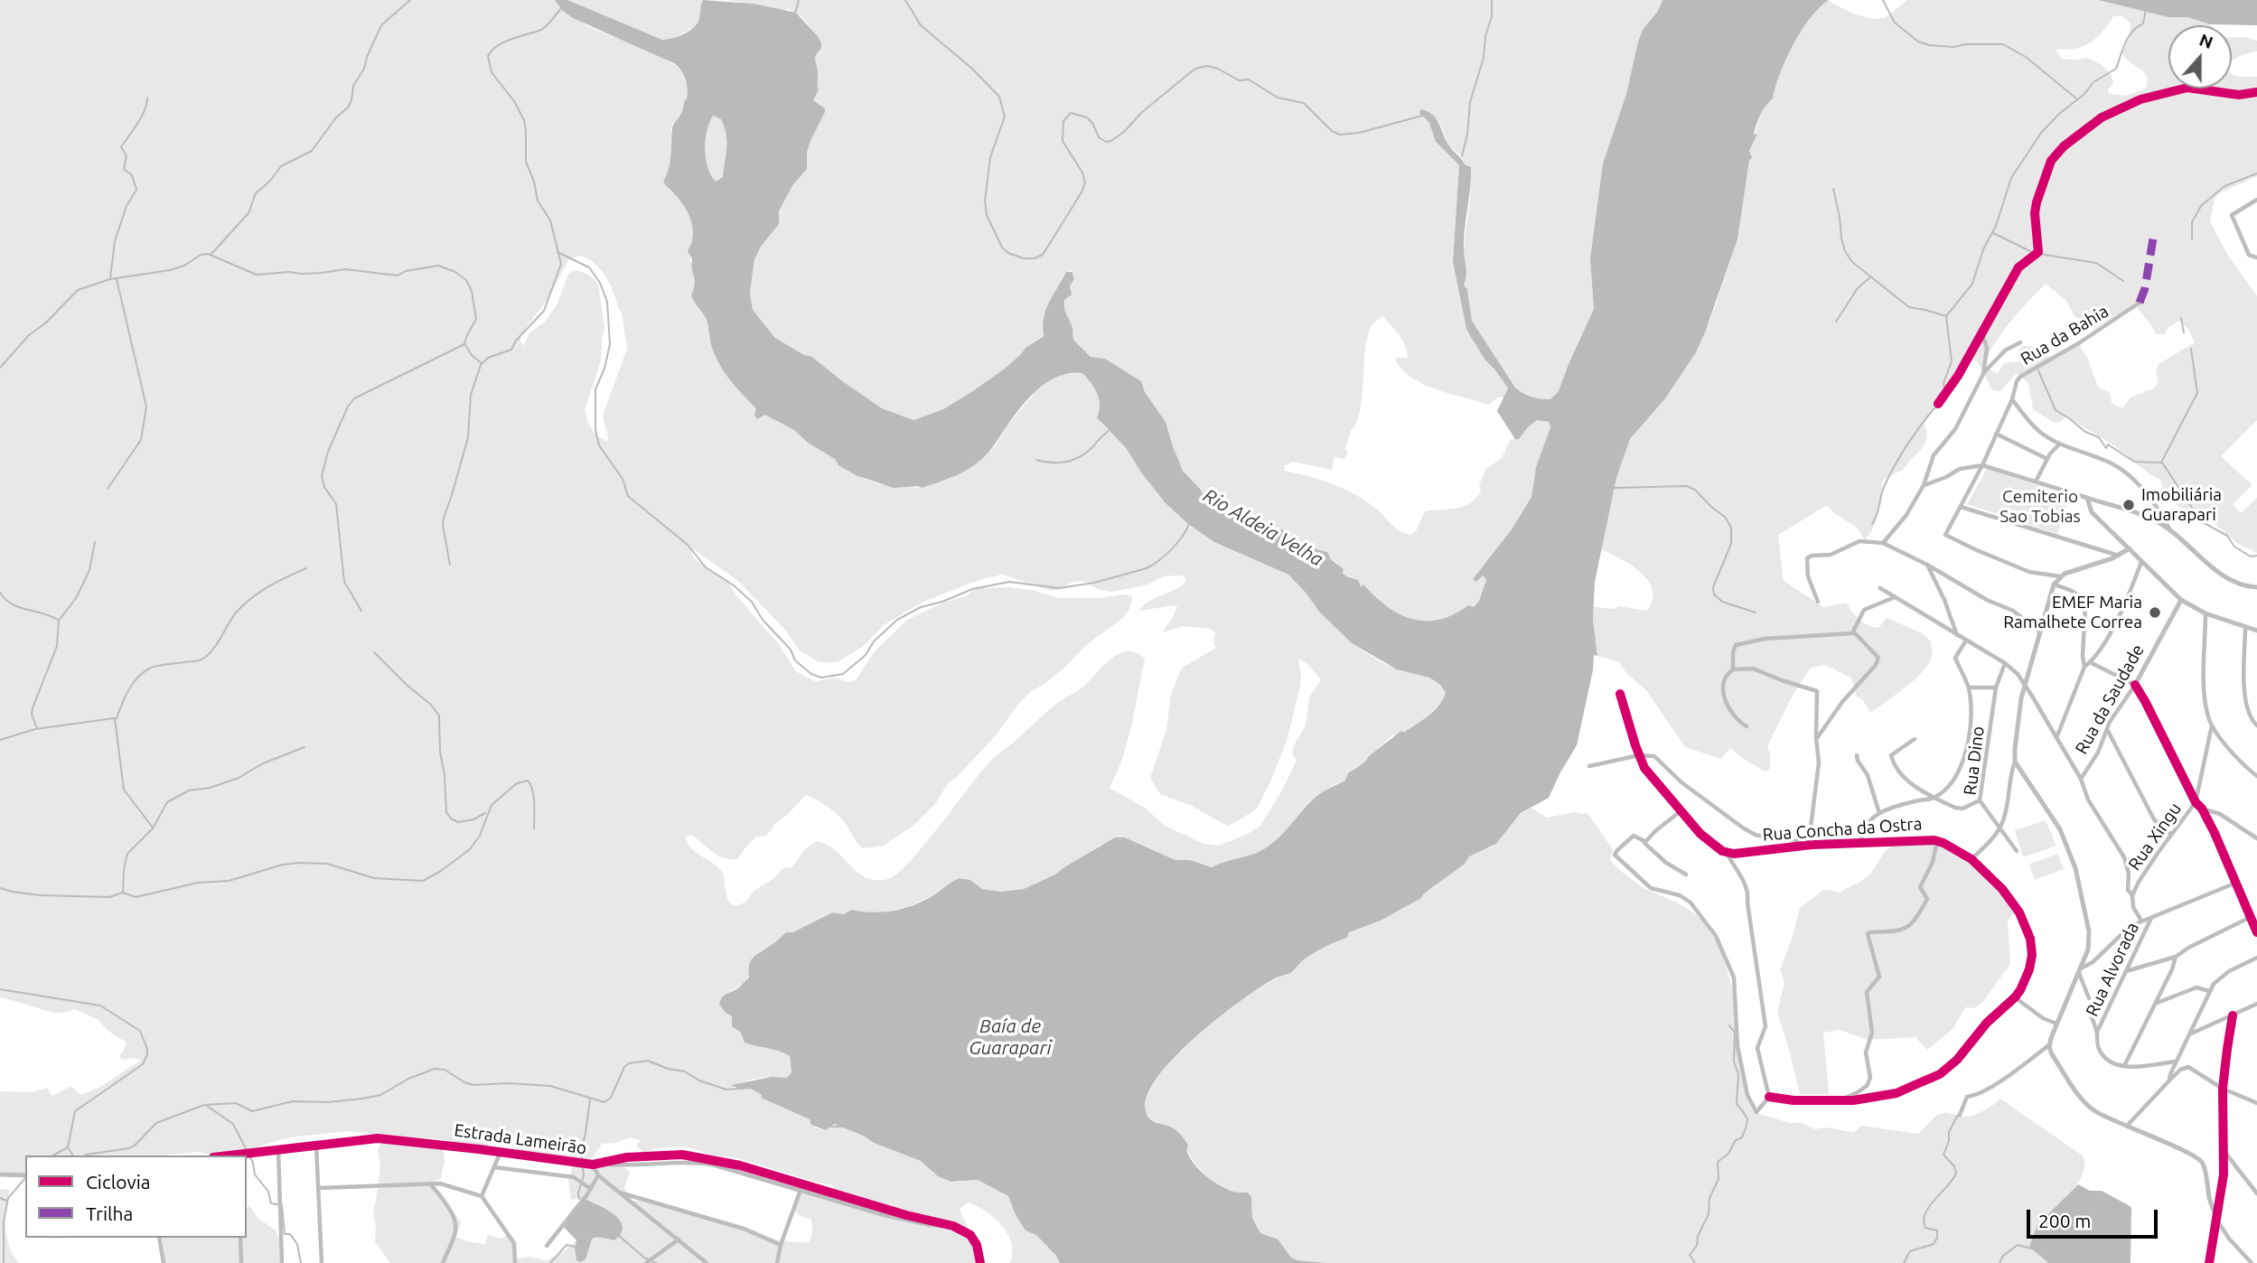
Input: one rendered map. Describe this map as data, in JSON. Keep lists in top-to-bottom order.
{
  "streets": {
    "street": [
      "Rua da Bahia",
      "Rua da Saudade",
      "Rua Dino",
      "Rua Concha da Ostra",
      "Rua Xingu",
      "Rua Alvorada",
      "Estrada Lameirão"
    ]
  },
  "water": ["Rio Aldeia Velha", "Baía de Guarapari"],
  "parks": ["Cemiterio Sao Tobias"],
  "places": ["Imobiliária Guarapari", "EMEF Maria Ramalhete Correa"],
  "legend": ["Ciclovia", "Trilha"],
  "scale_bar": "200 m",
  "north": "top"
}
